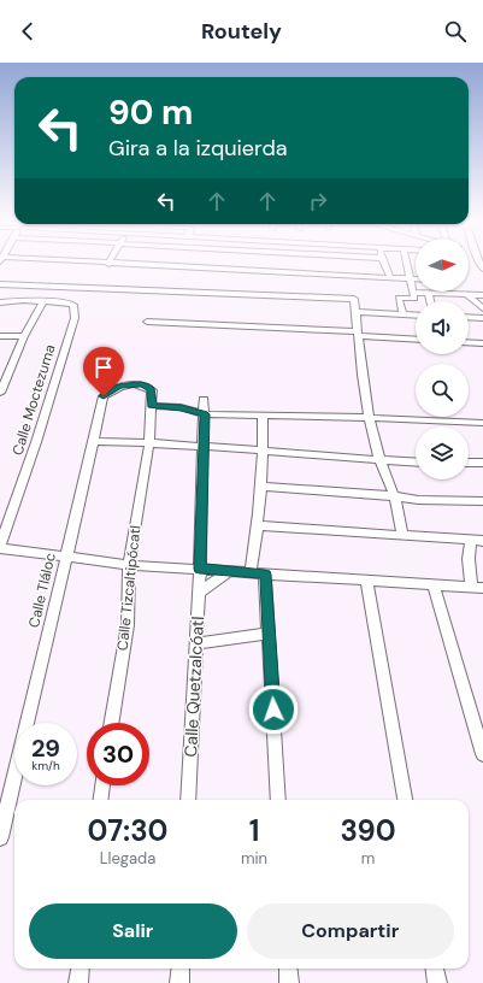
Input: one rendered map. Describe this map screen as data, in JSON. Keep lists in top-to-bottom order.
{
  "streets": {
    "street": [
      "Calle Moctezuma",
      "Calle Tizcaltipócatl",
      "Calle Tláloc",
      "Calle Quetzalcóatl"
    ]
  },
  "crossings": [
    ["Calle Tizcaltipócatl", "Calle Tláloc"]
  ],
  "north": "right",
  "page": {
    "header": "Routely",
    "turn": ["90 m", "Gira a la izquierda"],
    "speed": "29 km/h",
    "limit": "30",
    "eta": [
      "07:30",
      "Llegada",
      "1",
      "min",
      "390",
      "m"
    ],
    "buttons": ["Salir", "Compartir"]
  }
}
